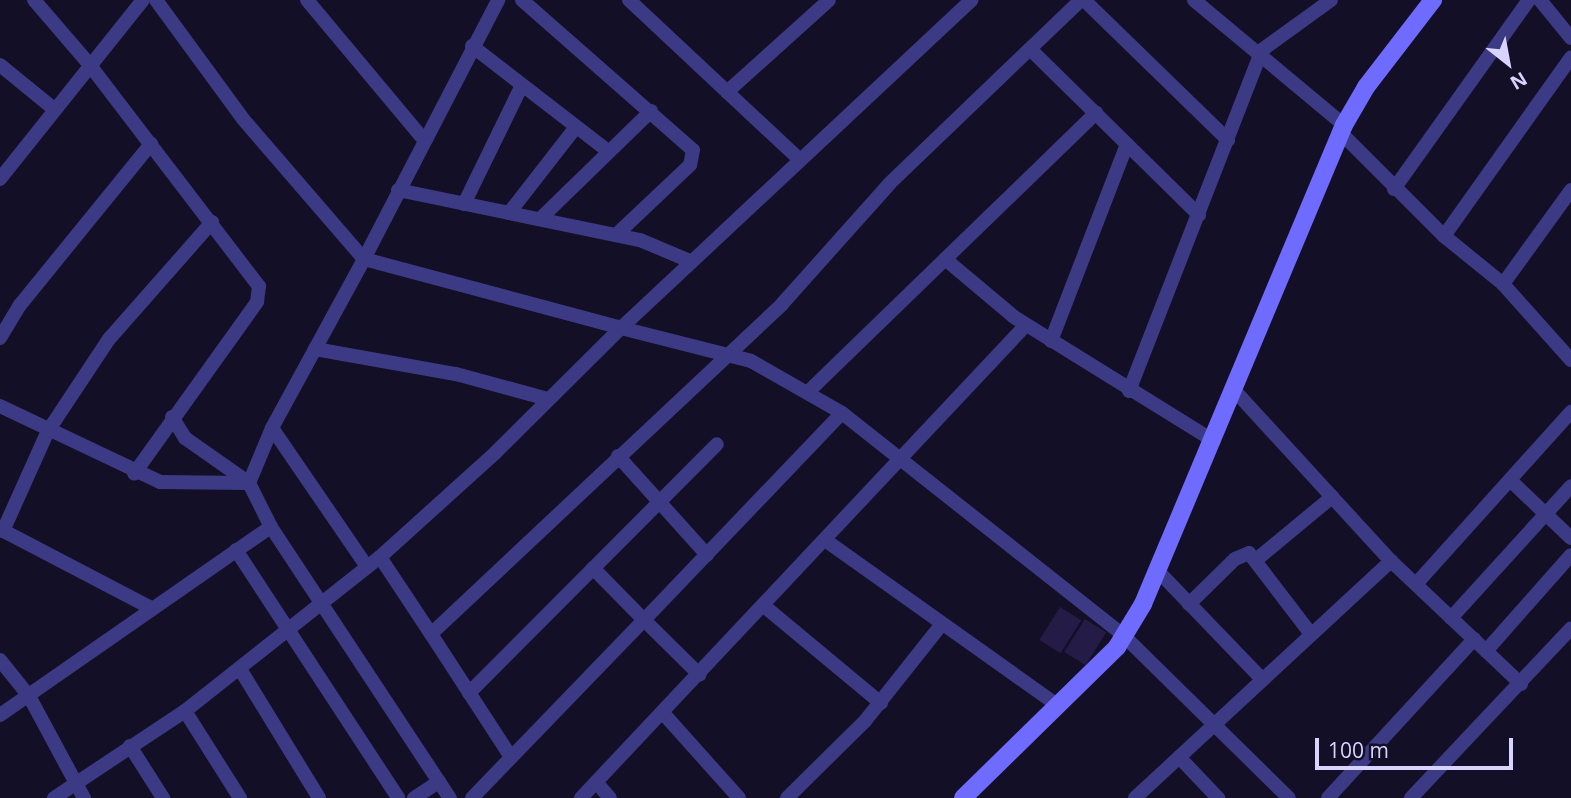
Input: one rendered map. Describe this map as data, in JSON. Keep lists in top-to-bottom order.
{
  "scale_bar": "100 m",
  "north": "bottom right"
}
